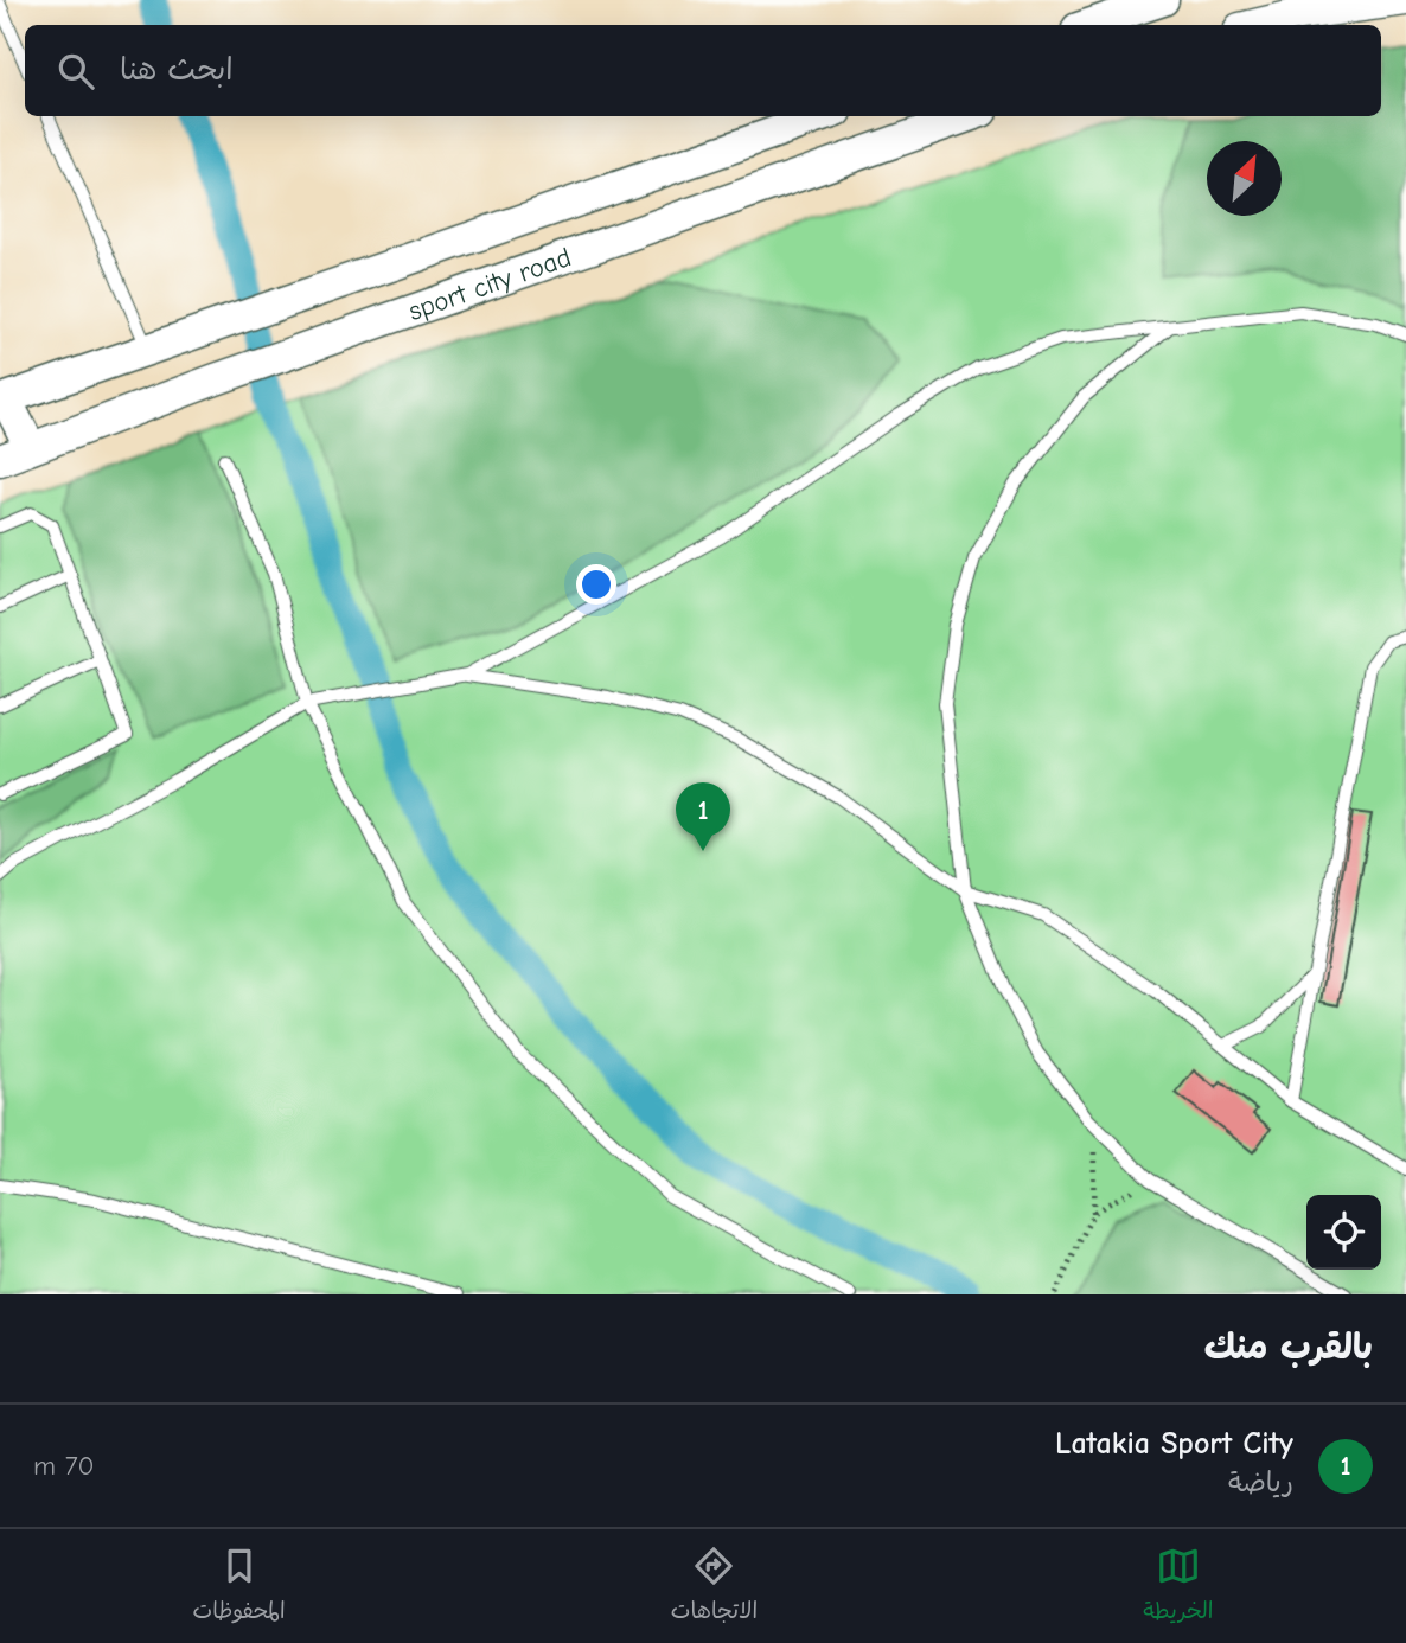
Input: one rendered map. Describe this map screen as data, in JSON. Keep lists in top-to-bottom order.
{
  "streets": {
    "main road": ["sport city road"]
  },
  "north": "top right",
  "page": {
    "search": "ابحث هنا",
    "pins": "1",
    "heading": "بالقرب منك",
    "list": [
      {
        "mark": "1",
        "name": "Latakia Sport City",
        "note": "رياضة",
        "value": "70 m"
      }
    ],
    "nav": ["الخريطة", "الاتجاهات", "المحفوظات"]
  }
}
